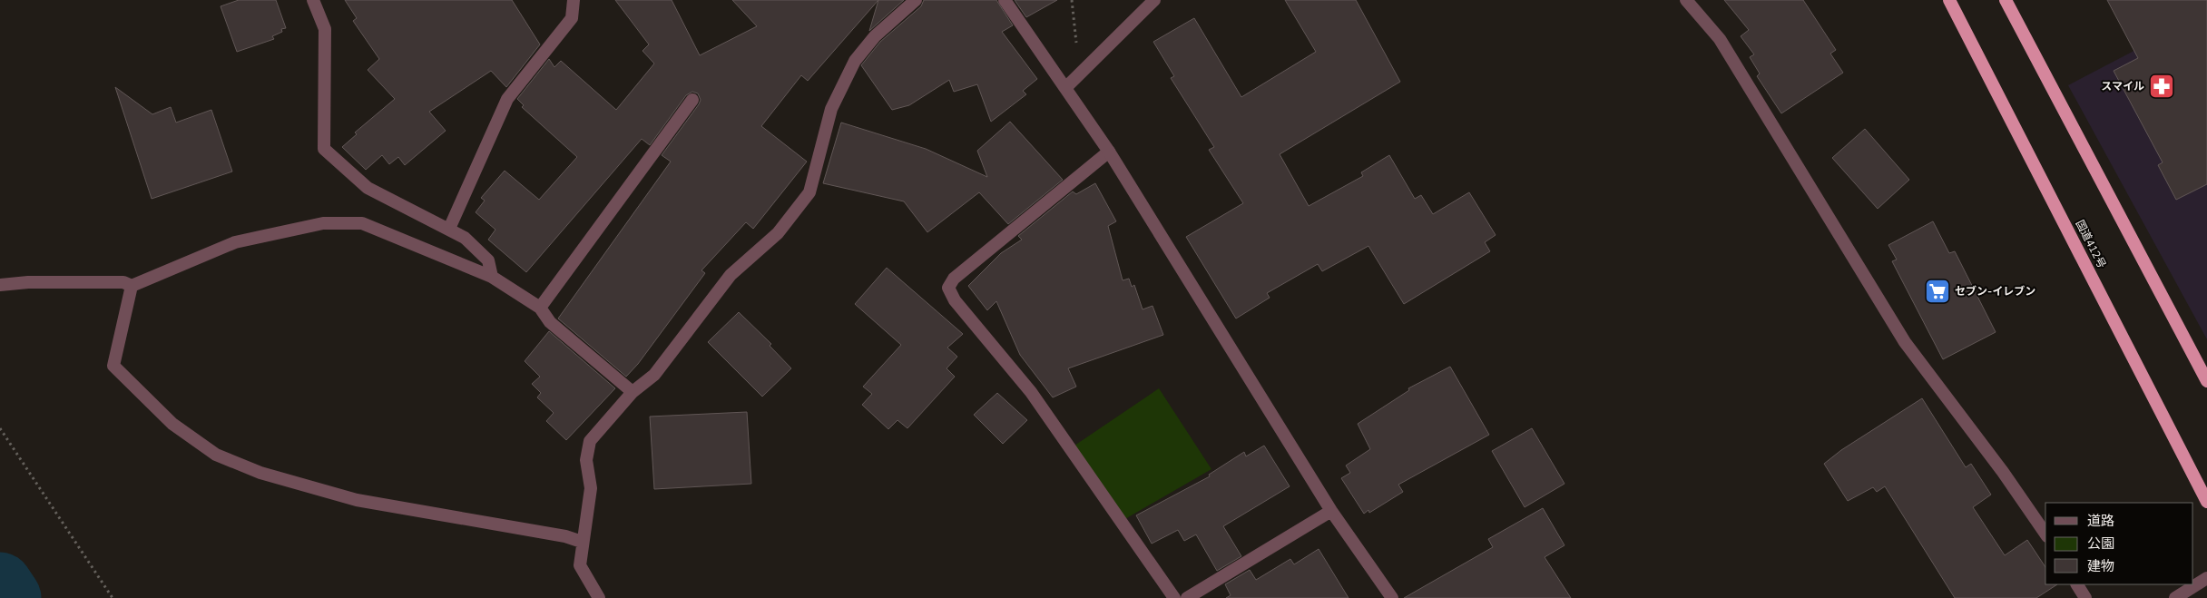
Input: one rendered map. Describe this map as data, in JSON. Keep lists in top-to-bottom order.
{
  "streets": {
    "highway": ["国道412号"]
  },
  "places": {
    "pharmacy": ["スマイル"],
    "supermarket": ["セブン-イレブン"]
  },
  "legend": ["道路", "公園", "建物"]
}
